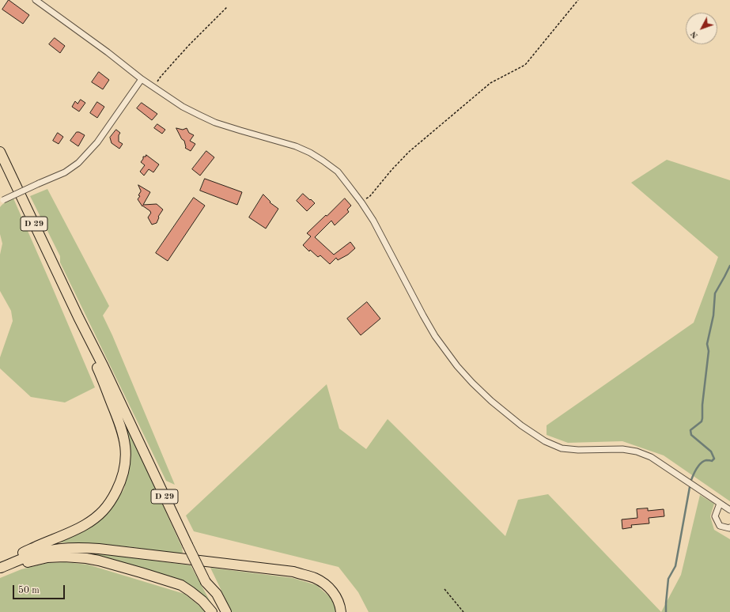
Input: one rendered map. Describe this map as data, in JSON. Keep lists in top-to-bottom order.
{
  "streets": {
    "main road": ["D 29"]
  },
  "scale_bar": "50 m",
  "north": "bottom left"
}
